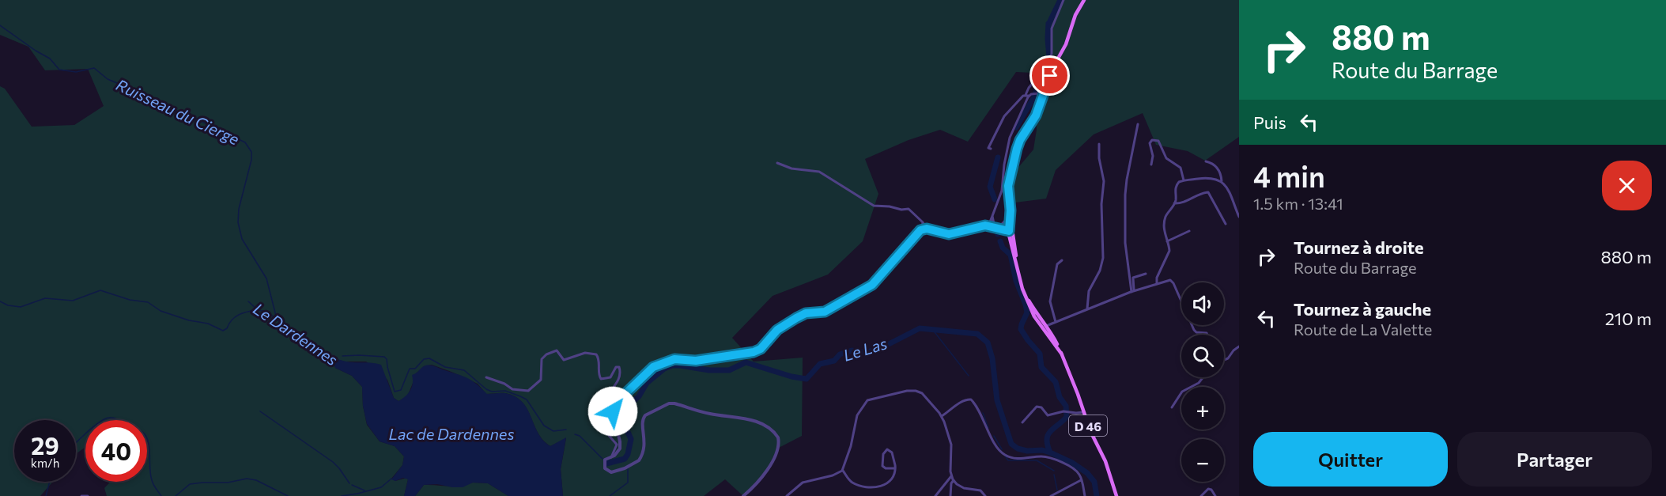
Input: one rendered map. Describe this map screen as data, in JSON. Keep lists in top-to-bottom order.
{
  "streets": {
    "main road": ["D 46"]
  },
  "water": [
    "Ruisseau du Cierge",
    "Le Dardennes",
    "Le Las",
    "Lac de Dardennes"
  ],
  "page": {
    "turn": ["880 m", "Route du Barrage"],
    "then": "Puis",
    "heading": ["4 min", "1.5 km · 13:41"],
    "list": [
      {
        "name": "Tournez à droite",
        "note": "Route du Barrage",
        "value": "880 m"
      },
      {
        "name": "Tournez à gauche",
        "note": "Route de La Valette",
        "value": "210 m"
      }
    ],
    "map_buttons": ["+", "−"],
    "speed": "29 km/h",
    "limit": "40",
    "buttons": ["Quitter", "Partager"]
  }
}
